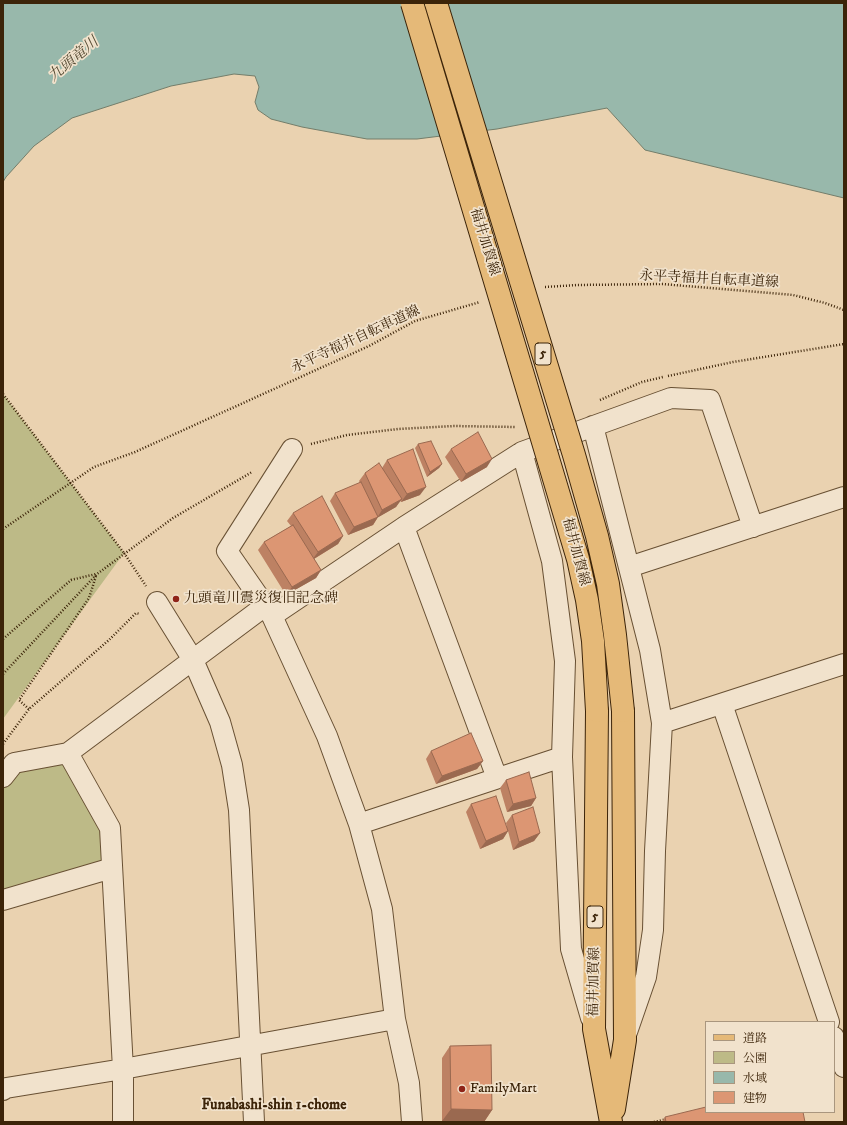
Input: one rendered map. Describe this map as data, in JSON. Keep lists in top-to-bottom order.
{
  "streets": {
    "main road": ["福井加賀線", "5"],
    "path": ["永平寺福井自転車道線"]
  },
  "districts": ["Funabashi-shin 1-chome"],
  "water": ["九頭竜川"],
  "places": ["九頭竜川震災復旧記念碑", "FamilyMart"],
  "legend": [
    "道路",
    "公園",
    "水域",
    "建物"
  ]
}
